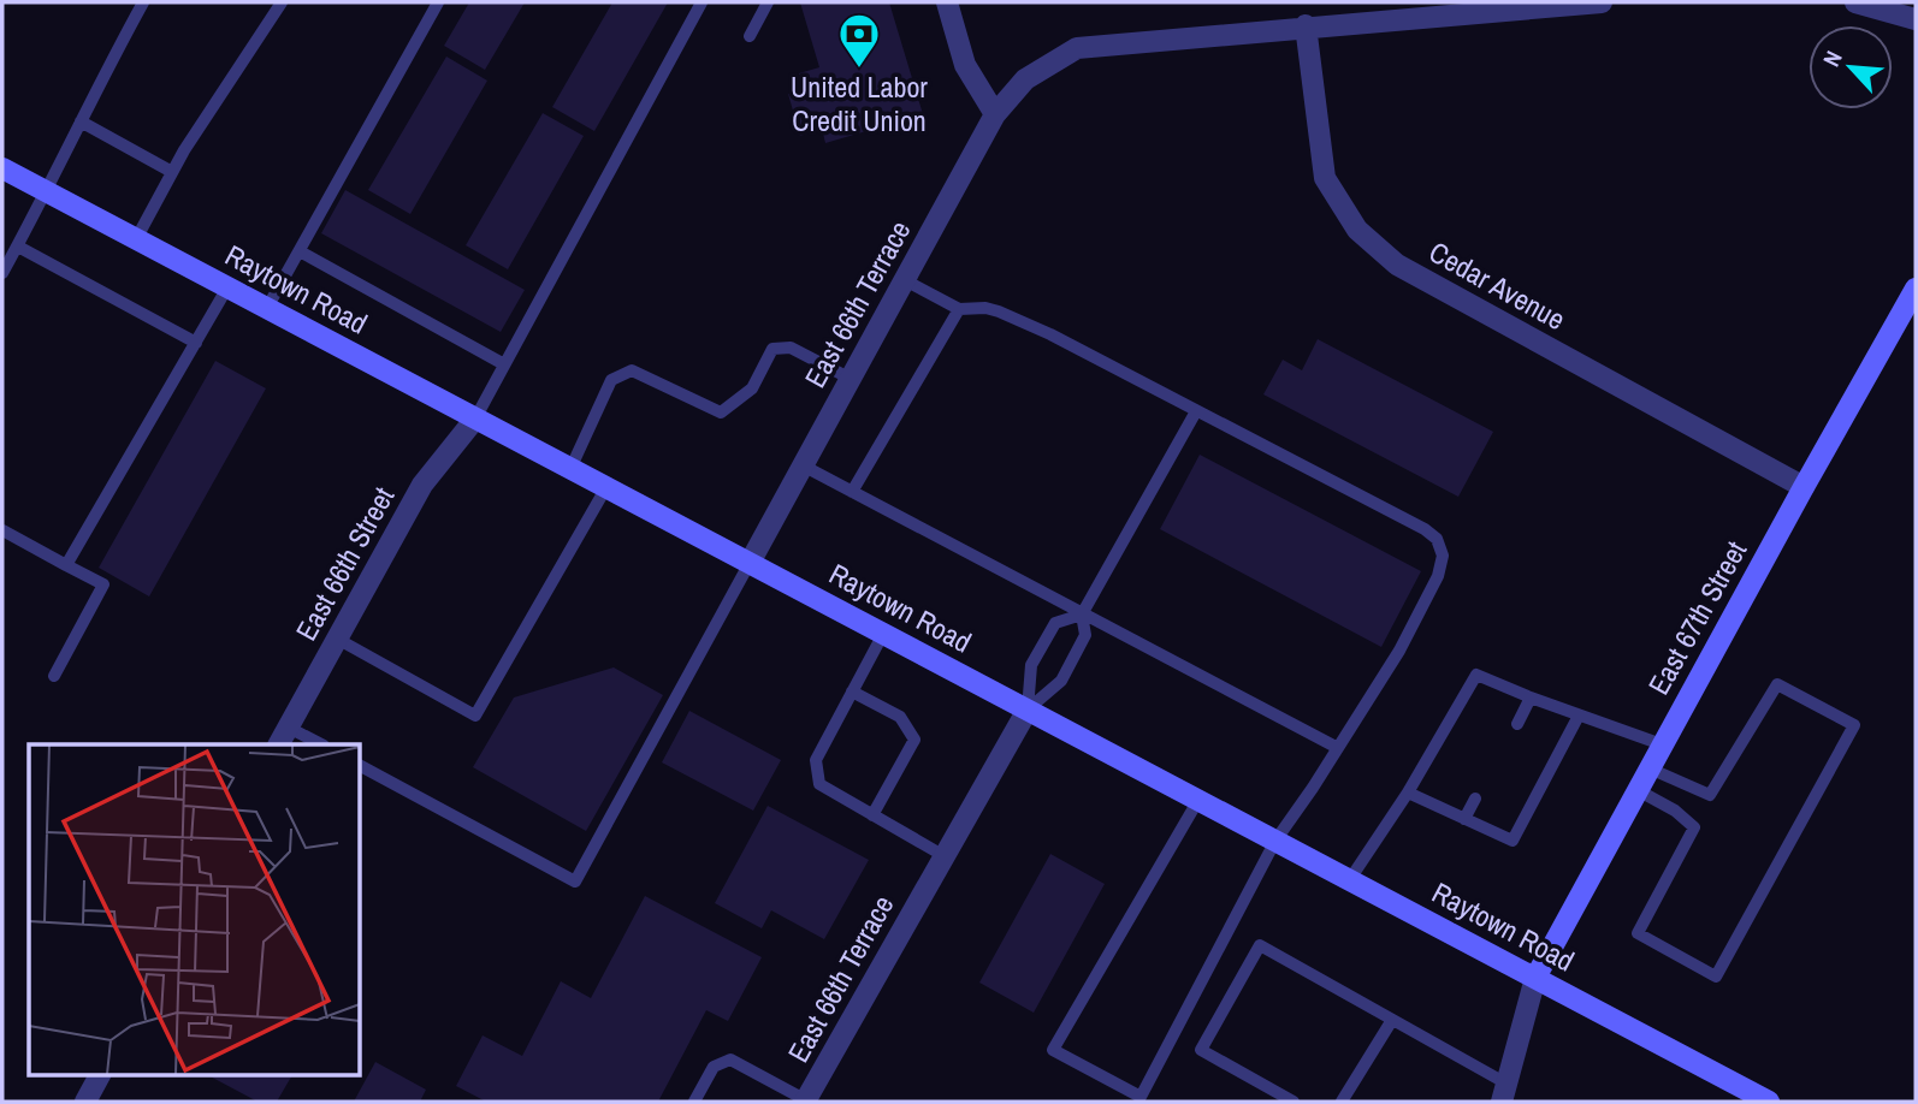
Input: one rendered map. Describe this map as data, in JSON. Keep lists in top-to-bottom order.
{
  "streets": {
    "main road": ["Raytown Road", "East 67th Street"],
    "street": ["Cedar Avenue", "East 66th Terrace", "East 66th Street"]
  },
  "crossings": [
    ["Cedar Avenue", "East 66th Terrace"],
    ["Cedar Avenue", "East 67th Street"],
    ["Raytown Road", "East 66th Terrace"],
    ["Raytown Road", "East 66th Street"],
    ["Raytown Road", "East 67th Street"]
  ],
  "places": {
    "bank": ["United Labor Credit Union"]
  },
  "north": "top left"
}
